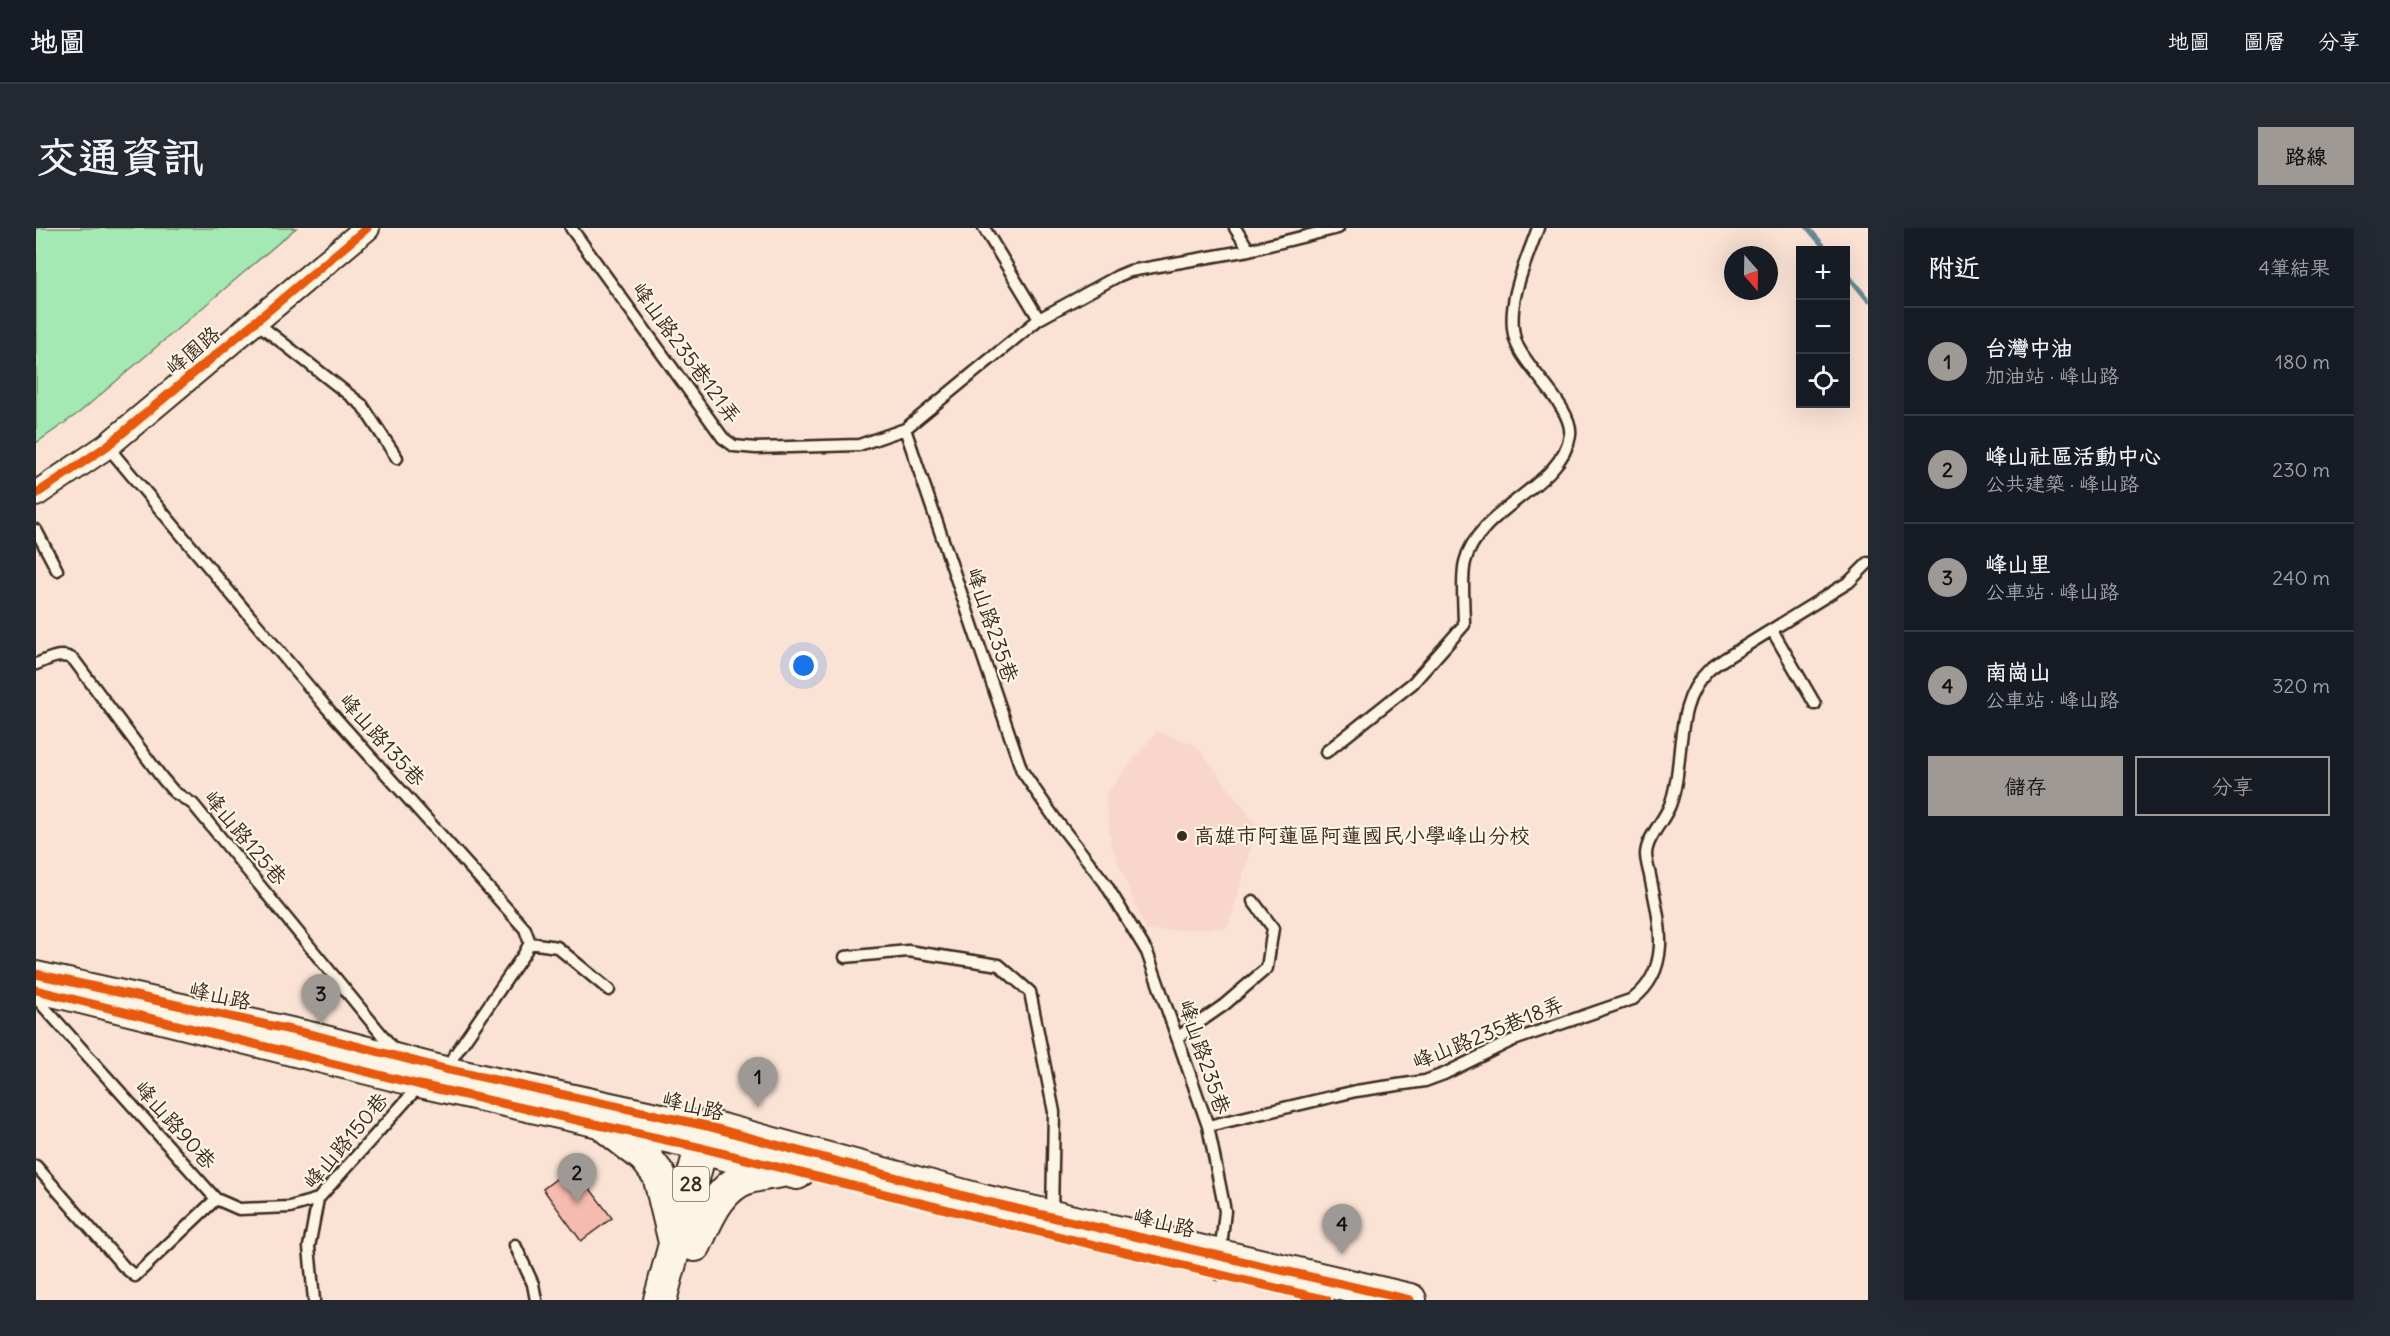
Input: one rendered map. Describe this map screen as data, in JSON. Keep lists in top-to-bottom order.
{
  "streets": {
    "main road": ["峰山路", "28"],
    "street": ["峰園路"],
    "lane": [
      "峰山路235巷121弄",
      "峰山路235巷",
      "峰山路135巷",
      "峰山路125巷",
      "峰山路235巷18弄",
      "峰山路90巷",
      "峰山路150巷"
    ]
  },
  "crossings": [
    ["峰園路", "峰山路135巷"],
    ["峰山路235巷121弄", "峰山路235巷"],
    ["峰山路235巷", "峰山路"],
    ["峰山路235巷", "峰山路235巷18弄"],
    ["峰山路125巷", "峰山路"],
    ["峰山路125巷", "峰山路150巷"],
    ["峰山路", "峰山路150巷"],
    ["峰山路", "28"],
    ["峰山路90巷", "峰山路150巷"]
  ],
  "places": ["高雄市阿蓮區阿蓮國民小學峰山分校"],
  "north": "bottom",
  "page": {
    "header": "地圖",
    "nav": ["地圖", "圖層", "分享"],
    "buttons": [
      "路線",
      ["儲存", "分享"]
    ],
    "title": "交通資訊",
    "heading": ["附近", "4筆結果"],
    "map_buttons": ["+", "−"],
    "list": [
      {
        "mark": "1",
        "name": "台灣中油",
        "note": "加油站 · 峰山路",
        "value": "180 m"
      },
      {
        "mark": "2",
        "name": "峰山社區活動中心",
        "note": "公共建築 · 峰山路",
        "value": "230 m"
      },
      {
        "mark": "3",
        "name": "峰山里",
        "note": "公車站 · 峰山路",
        "value": "240 m"
      },
      {
        "mark": "4",
        "name": "南崗山",
        "note": "公車站 · 峰山路",
        "value": "320 m"
      }
    ],
    "pins": [
      "3",
      "1",
      "2",
      "4"
    ]
  }
}
